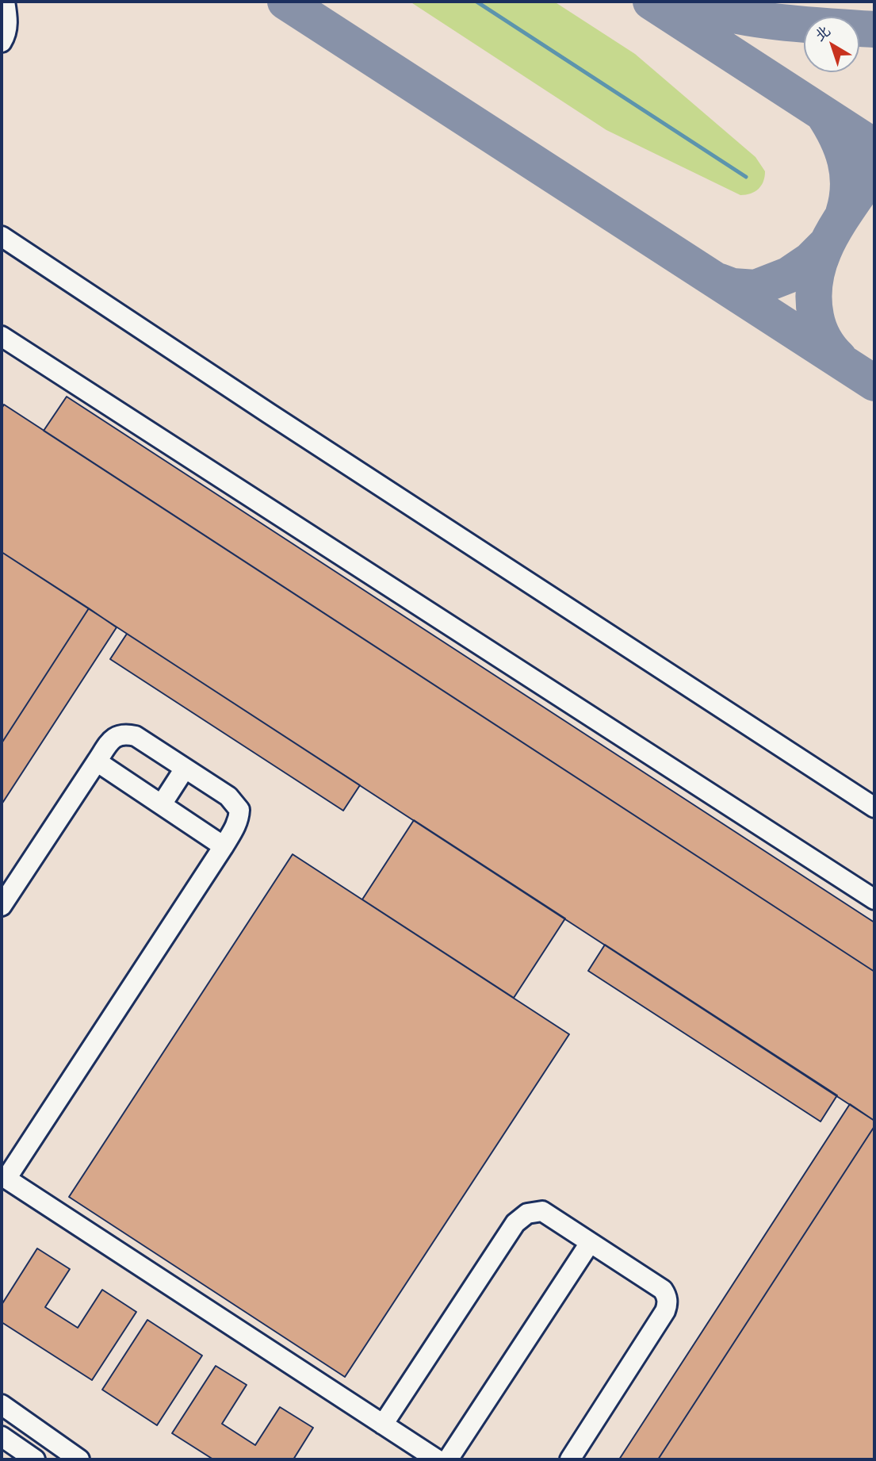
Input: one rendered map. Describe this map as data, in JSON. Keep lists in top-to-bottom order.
{
  "north": "top left"
}
